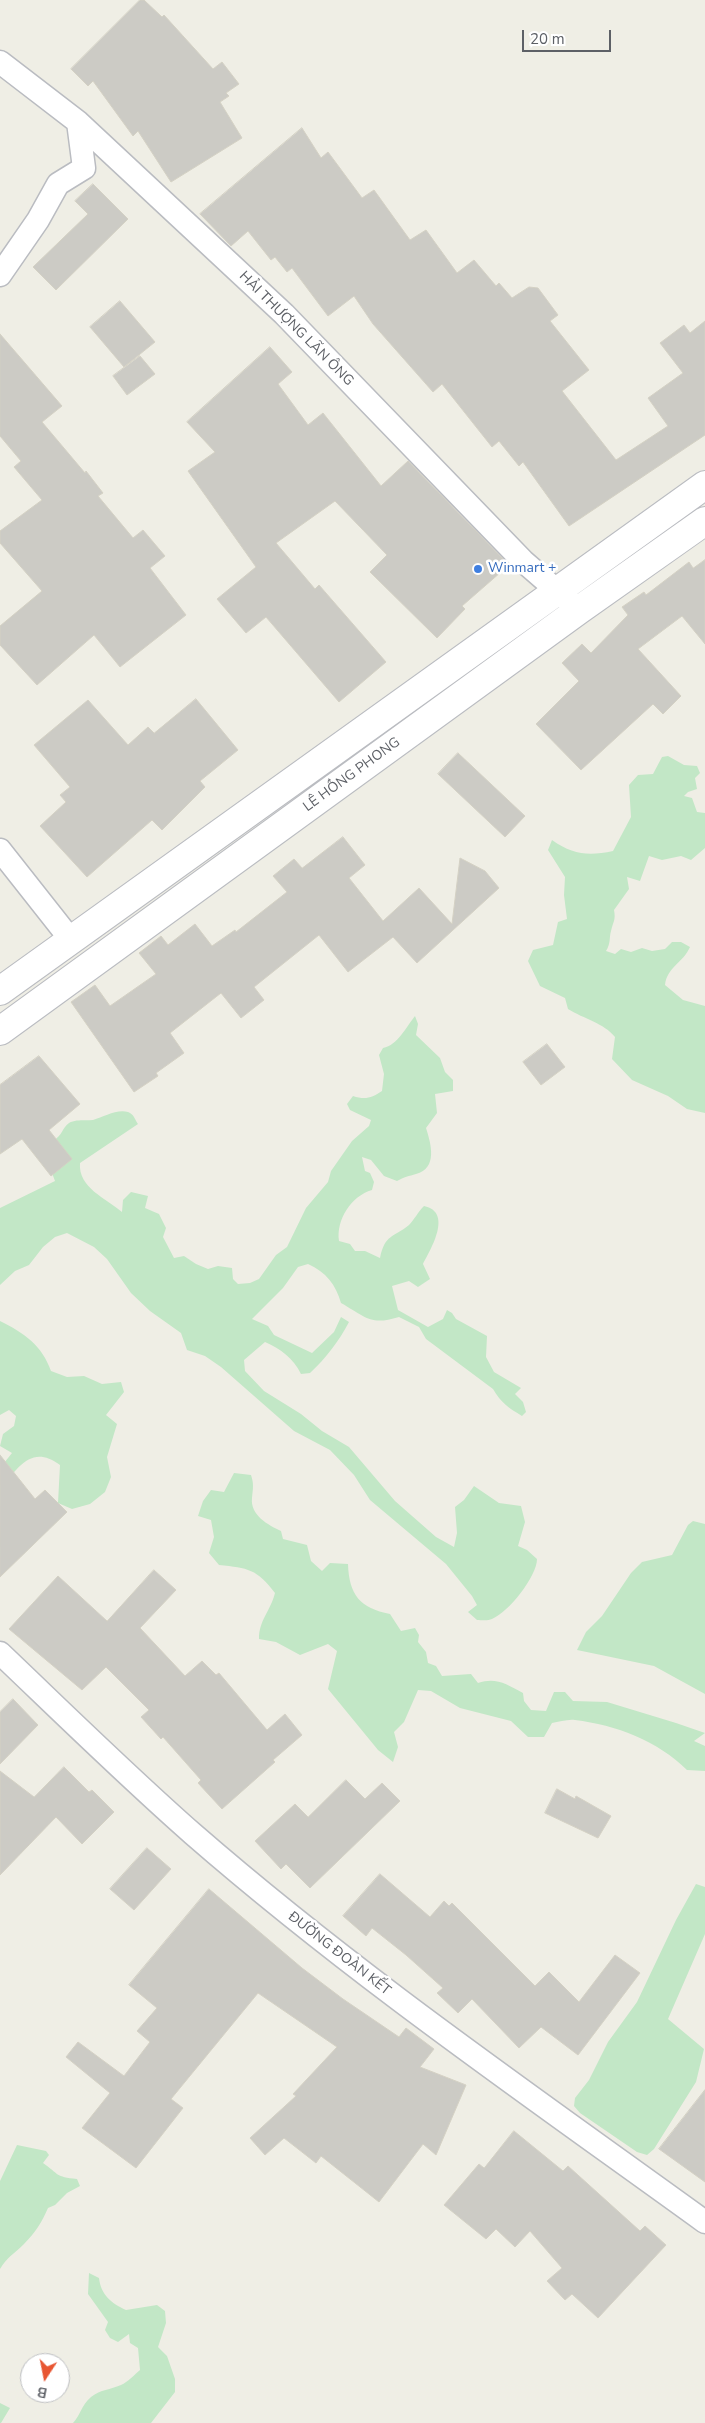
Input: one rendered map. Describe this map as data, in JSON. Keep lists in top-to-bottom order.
{
  "streets": {
    "street": ["HẢI THƯỢNG LÃN ÔNG", "LÊ HỒNG PHONG", "ĐƯỜNG ĐOÀN KẾT"]
  },
  "crossings": [
    ["HẢI THƯỢNG LÃN ÔNG", "LÊ HỒNG PHONG"]
  ],
  "places": ["Winmart +"],
  "scale_bar": "20 m",
  "north": "bottom"
}
